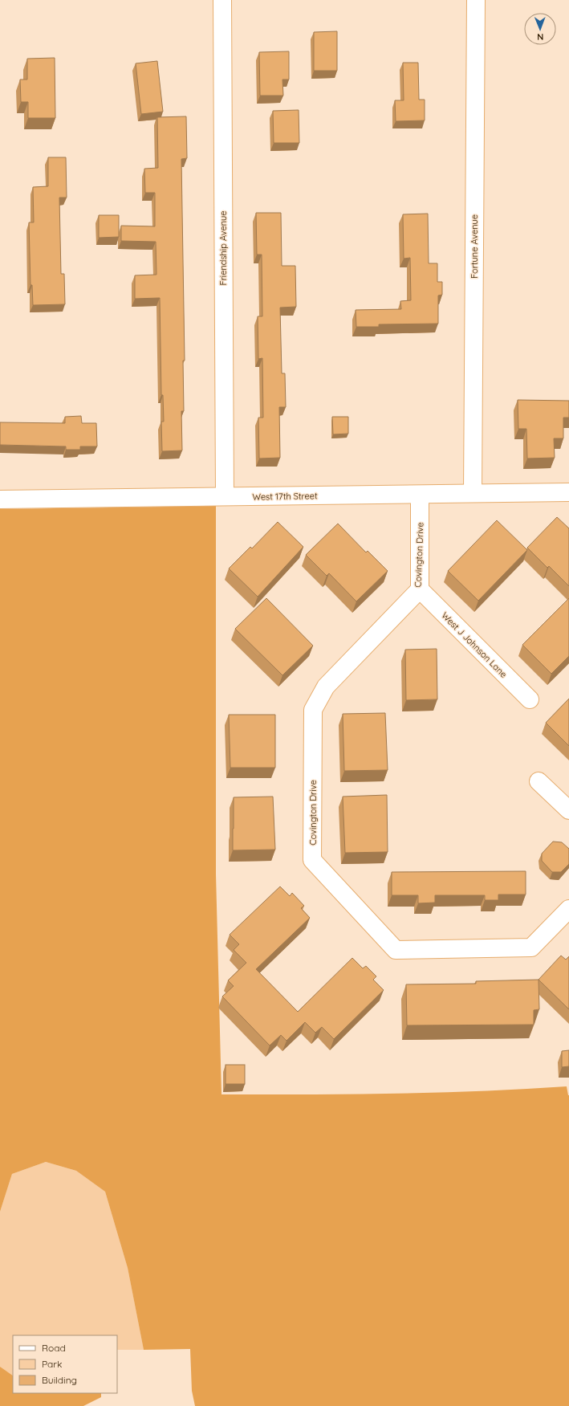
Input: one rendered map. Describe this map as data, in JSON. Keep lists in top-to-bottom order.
{
  "streets": {
    "street": [
      "Fortune Avenue",
      "Friendship Avenue",
      "West 17th Street",
      "Covington Drive",
      "West J Johnson Lane"
    ]
  },
  "crossings": [
    ["Fortune Avenue", "West 17th Street"],
    ["Friendship Avenue", "West 17th Street"],
    ["West 17th Street", "Covington Drive"],
    ["Covington Drive", "West J Johnson Lane"]
  ],
  "legend": ["Road", "Park", "Building"],
  "north": "bottom"
}
